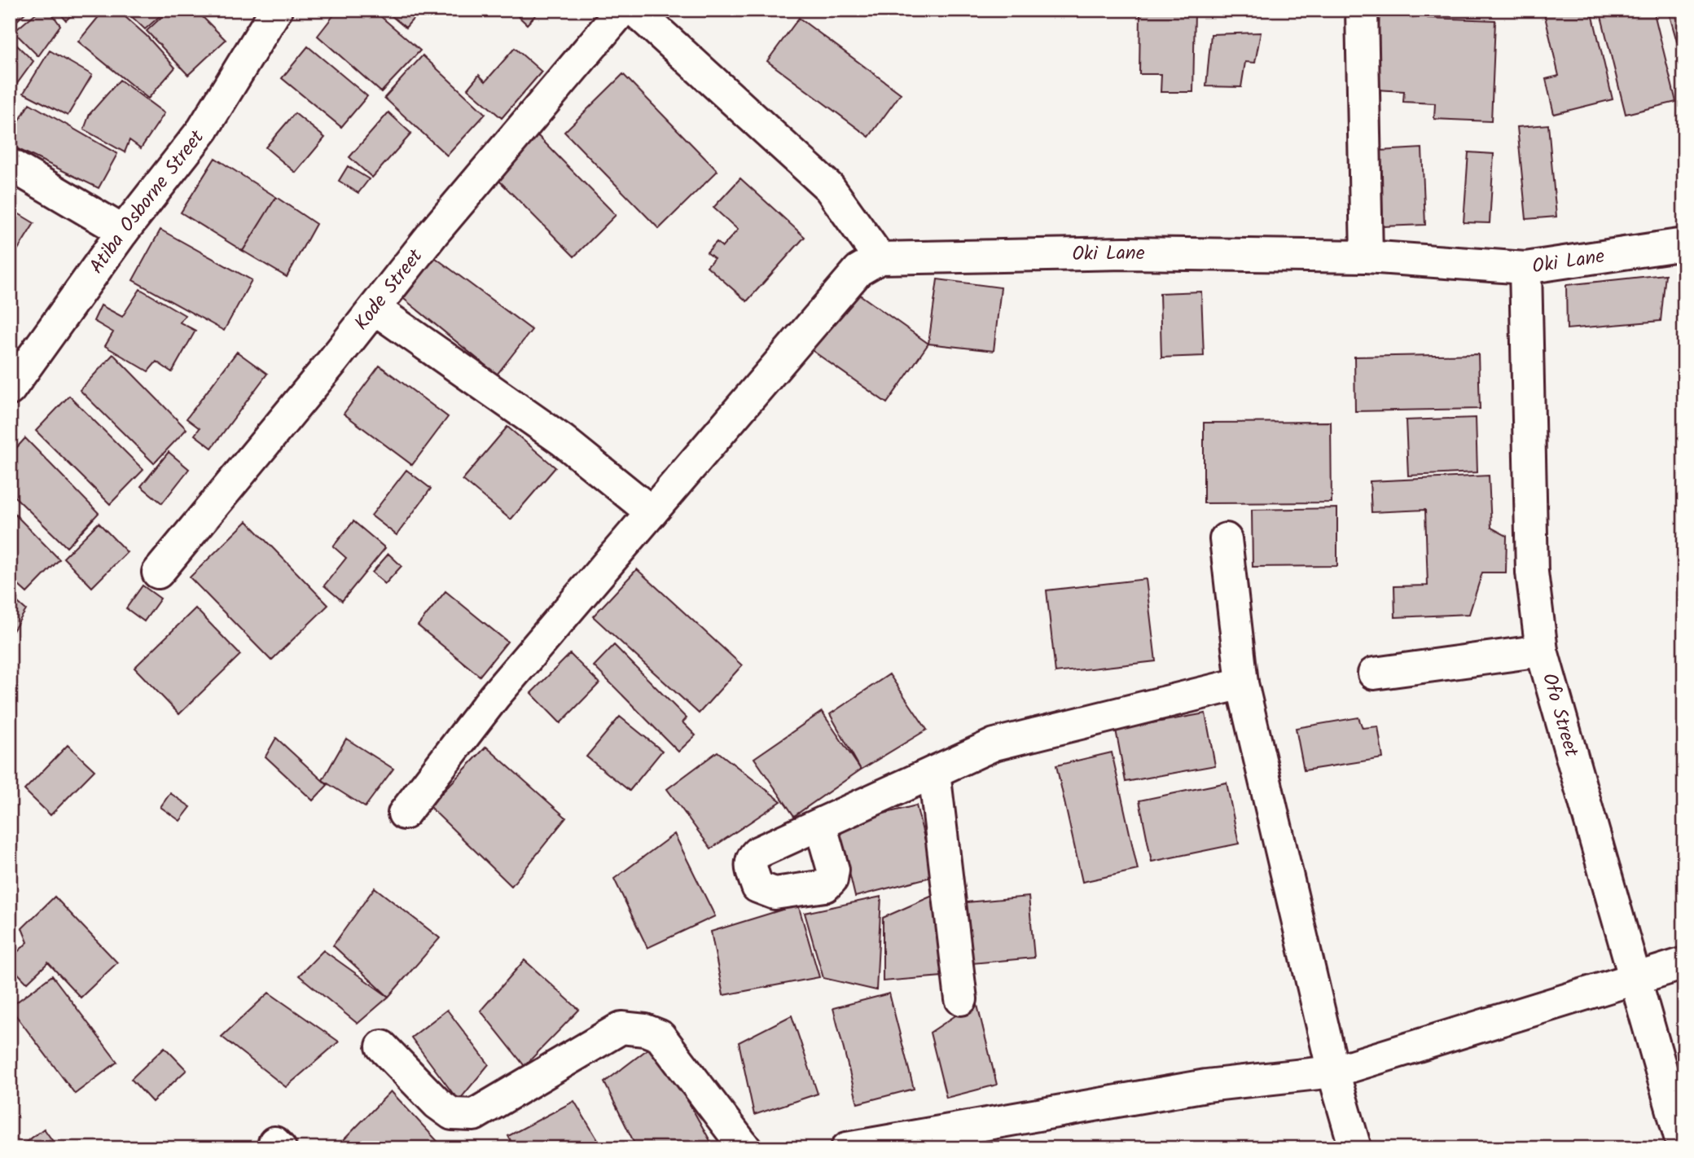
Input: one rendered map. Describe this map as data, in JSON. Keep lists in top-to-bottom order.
{
  "streets": {
    "street": [
      "Atiba Osborne Street",
      "Oki Lane",
      "Kode Street",
      "Ofo Street"
    ]
  },
  "crossings": [
    ["Oki Lane", "Ofo Street"]
  ]
}
